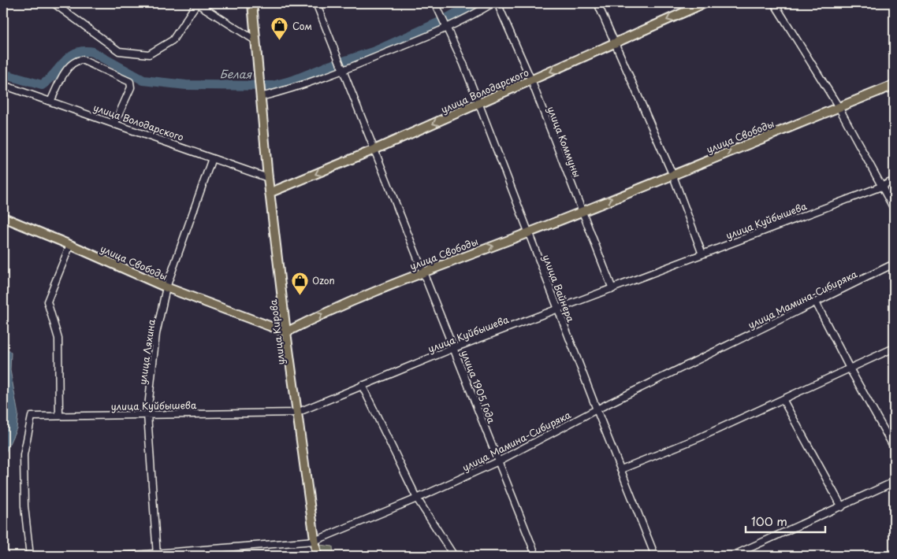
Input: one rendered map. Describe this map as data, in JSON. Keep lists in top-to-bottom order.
{
  "streets": {
    "main road": ["улица Володарского", "улица Свободы", "улица Кирова"],
    "street": [
      "улица Коммуны",
      "улица Куйбышева",
      "улица Вайнера",
      "улица Мамина-Сибиряка",
      "улица Ляхина",
      "улица 1905 Года"
    ]
  },
  "crossings": [
    ["улица Володарского", "улица Коммуны"],
    ["улица Володарского", "улица Вайнера"],
    ["улица Володарского", "улица Кирова"],
    ["улица Володарского", "улица Ляхина"],
    ["улица Володарского", "улица 1905 Года"],
    ["улица Свободы", "улица Коммуны"],
    ["улица Свободы", "улица Вайнера"],
    ["улица Свободы", "улица Кирова"],
    ["улица Свободы", "улица Ляхина"],
    ["улица Свободы", "улица 1905 Года"],
    ["улица Коммуны", "улица Куйбышева"],
    ["улица Куйбышева", "улица Вайнера"],
    ["улица Куйбышева", "улица Кирова"],
    ["улица Куйбышева", "улица Ляхина"],
    ["улица Куйбышева", "улица 1905 Года"],
    ["улица Вайнера", "улица Мамина-Сибиряка"],
    ["улица Мамина-Сибиряка", "улица Кирова"],
    ["улица Мамина-Сибиряка", "улица Ляхина"],
    ["улица Мамина-Сибиряка", "улица 1905 Года"]
  ],
  "one_way": ["улица Володарского", "улица Свободы"],
  "water": ["Белая"],
  "places": {
    "shop": ["Сом", "Ozon"]
  },
  "scale_bar": "100 m"
}
